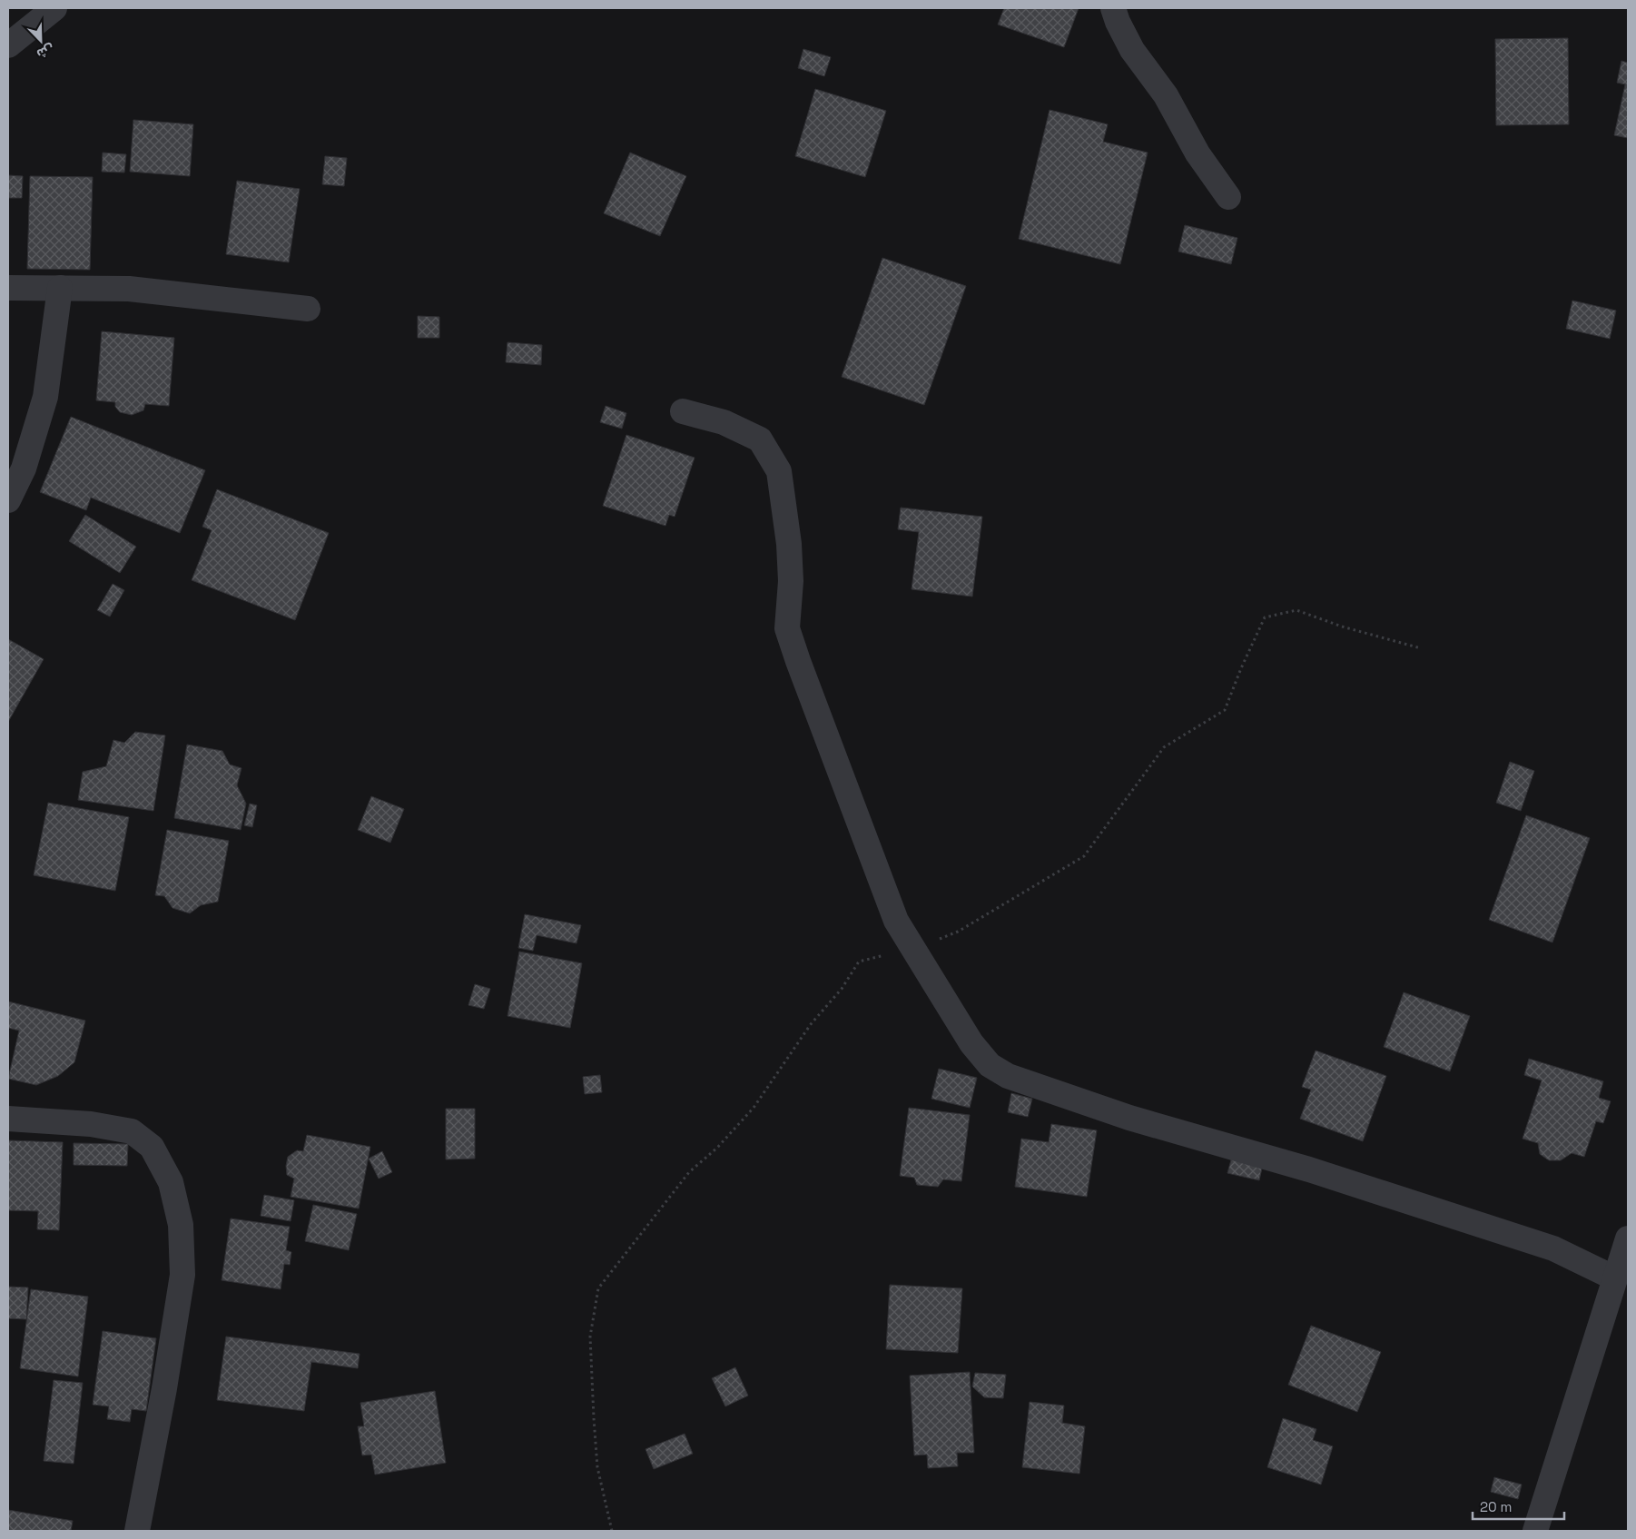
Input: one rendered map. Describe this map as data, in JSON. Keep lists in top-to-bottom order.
{
  "scale_bar": "20 m",
  "north": "bottom right"
}
